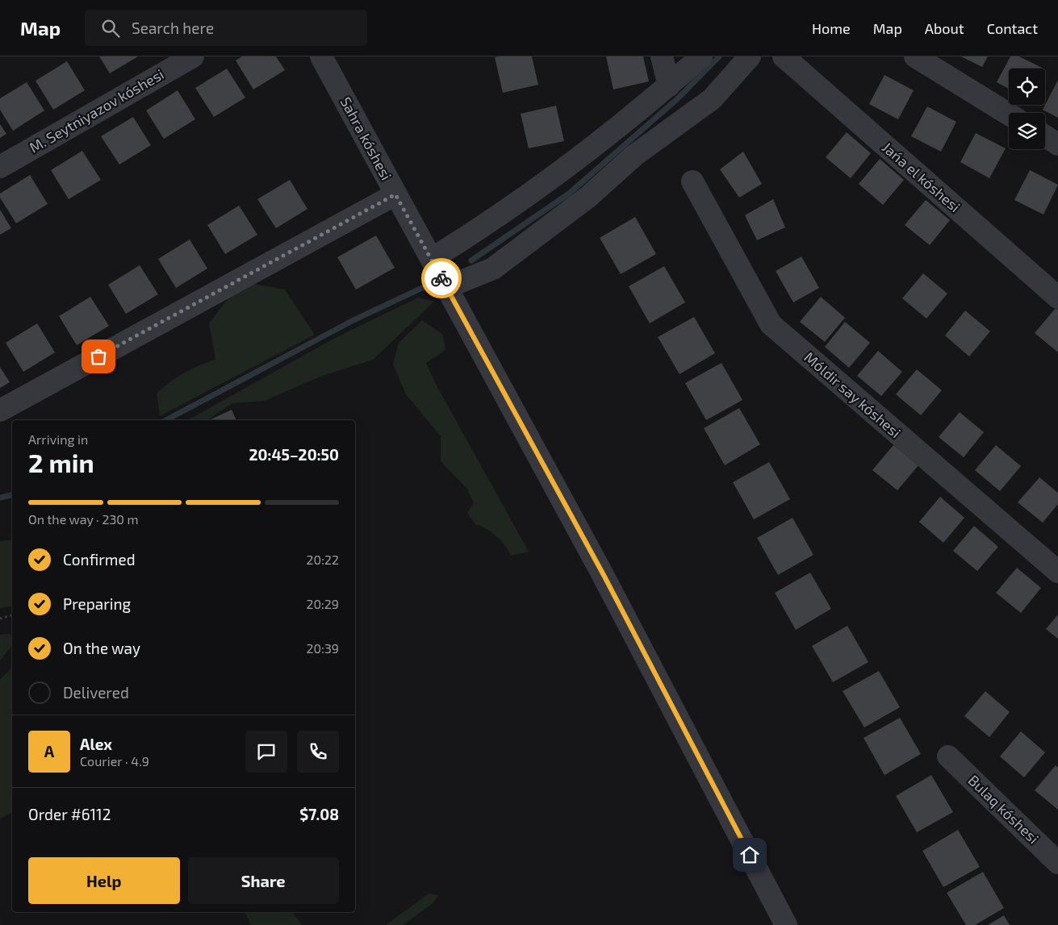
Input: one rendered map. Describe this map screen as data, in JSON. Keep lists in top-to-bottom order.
{
  "streets": {
    "street": [
      "M. Seytniyazov kóshesi",
      "Sahra kóshesi",
      "Jańa el kóshesi",
      "Móldir say kóshesi",
      "Bulaq kóshesi"
    ]
  },
  "page": {
    "header": "Map",
    "search": "Search here",
    "nav": [
      "Home",
      "Map",
      "About",
      "Contact"
    ],
    "heading": ["2 min", "Arriving in", "20:45–20:50"],
    "panel": [
      "Alex",
      "Courier · 4.9",
      "Order #6112",
      "$7.08"
    ],
    "bar": "On the way · 230 m",
    "list": [
      ["Confirmed", "20:22"],
      ["Preparing", "20:29"],
      ["On the way", "20:39"],
      "Delivered"
    ],
    "round": "A",
    "buttons": ["Help", "Share"]
  }
}
